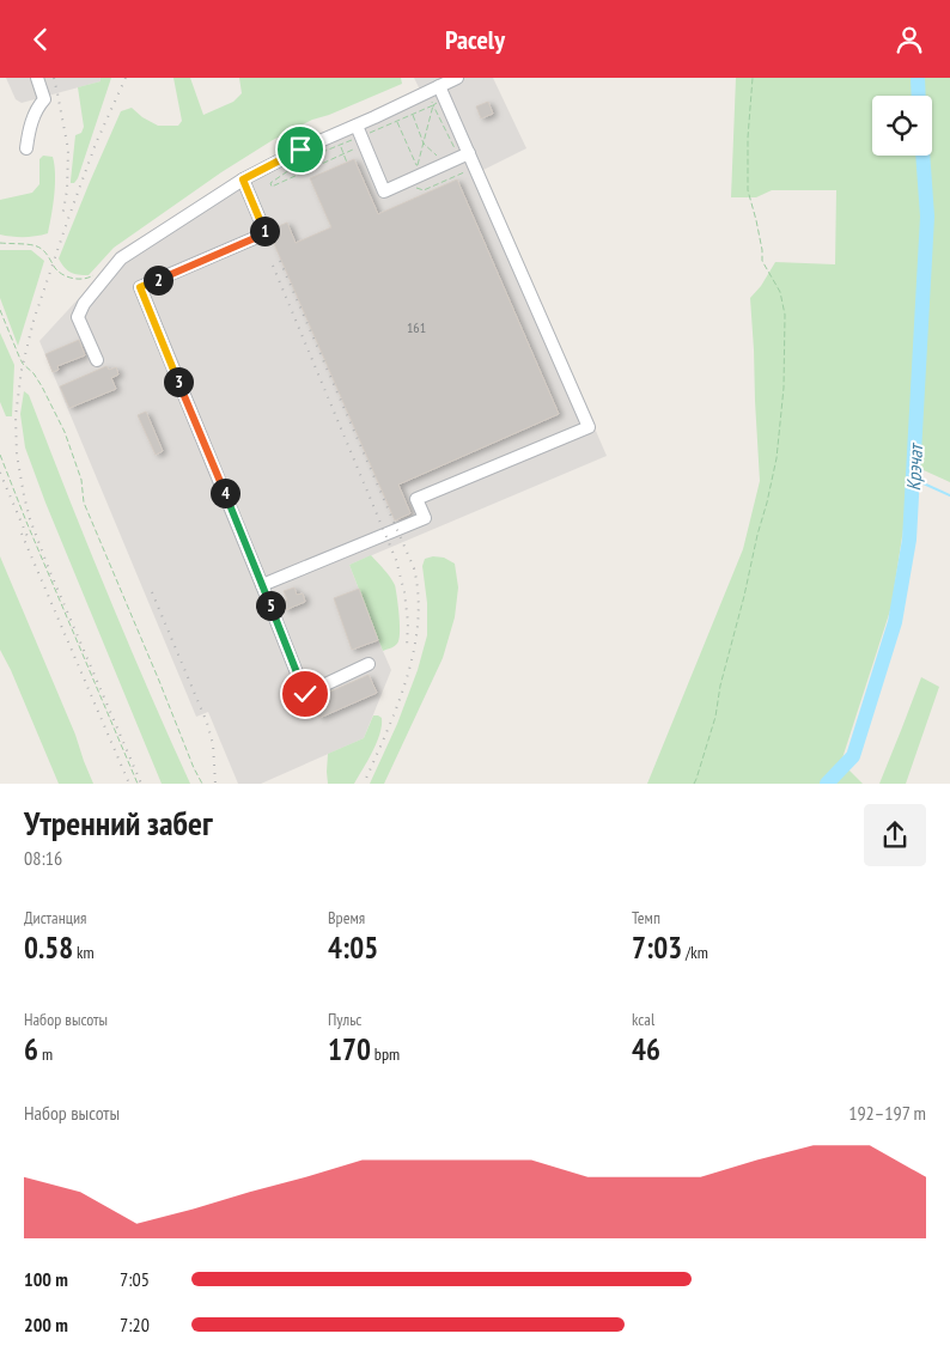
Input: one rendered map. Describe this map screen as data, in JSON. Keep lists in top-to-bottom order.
{
  "water": ["Крэчат"],
  "house_numbers": ["161"],
  "page": {
    "header": "Pacely",
    "pins": [
      "1",
      "2",
      "3",
      "4",
      "5"
    ],
    "heading": ["Утренний забег", "08:16"],
    "stats": [
      ["Дистанция", "0.58 km"],
      ["Время", "4:05"],
      ["Темп", "7:03 /km"],
      ["Набор высоты", "6 m"],
      ["Пульс", "170 bpm"],
      ["kcal", "46"]
    ],
    "chart": ["Набор высоты", "192–197 m"],
    "list": [
      {
        "name": "100 m",
        "note": "7:05"
      },
      {
        "name": "200 m",
        "note": "7:20"
      }
    ]
  }
}
